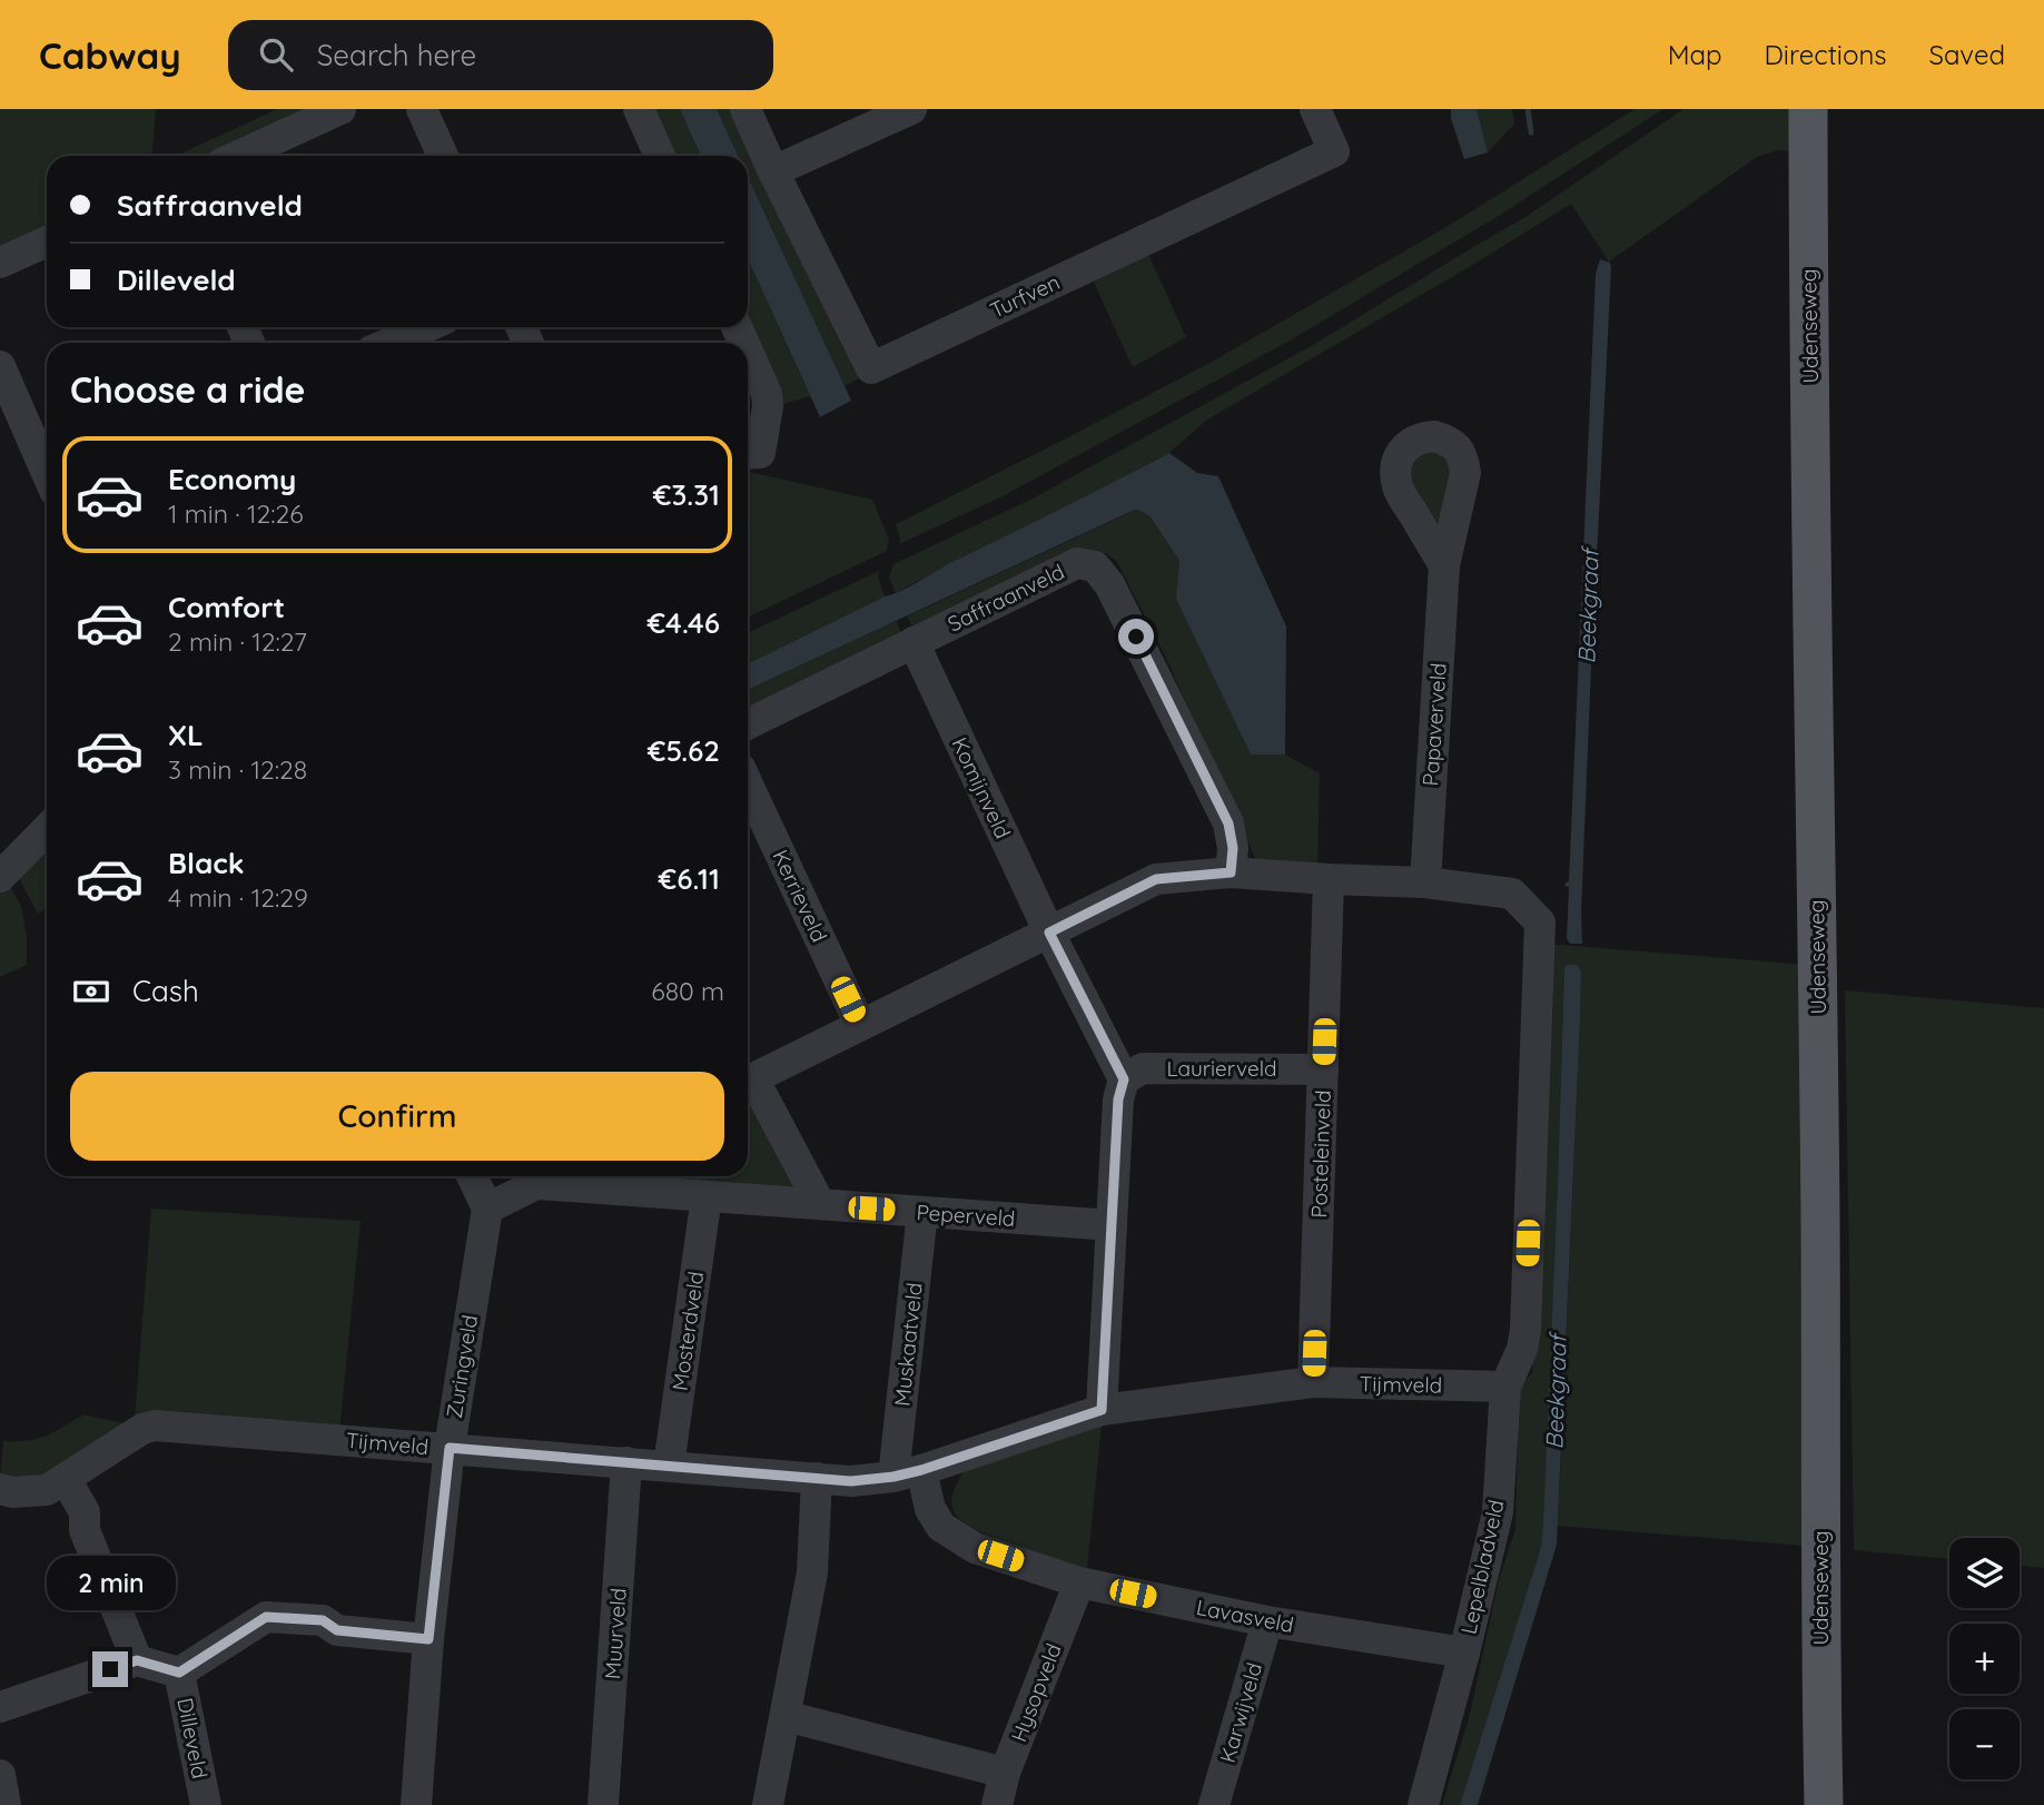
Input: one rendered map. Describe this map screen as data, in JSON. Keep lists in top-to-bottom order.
{
  "streets": {
    "main road": ["Udenseweg"],
    "street": [
      "Turfven",
      "Saffraanveld",
      "Papaverveld",
      "Komijnveld",
      "Kerrieveld",
      "Laurierveld",
      "Posteleinveld",
      "Peperveld",
      "Mosterdveld",
      "Muskaatveld",
      "Zuringveld",
      "Tijmveld",
      "Lepelbladveld",
      "Lavasveld",
      "Muurveld",
      "Hysopveld",
      "Karwijveld",
      "Dilleveld"
    ]
  },
  "crossings": [
    ["Saffraanveld", "Komijnveld"],
    ["Laurierveld", "Posteleinveld"],
    ["Posteleinveld", "Tijmveld"],
    ["Peperveld", "Mosterdveld"],
    ["Peperveld", "Muskaatveld"],
    ["Mosterdveld", "Tijmveld"],
    ["Muskaatveld", "Tijmveld"],
    ["Muskaatveld", "Lavasveld"],
    ["Zuringveld", "Tijmveld"],
    ["Zuringveld", "Dilleveld"],
    ["Tijmveld", "Lepelbladveld"],
    ["Tijmveld", "Lavasveld"],
    ["Tijmveld", "Muurveld"],
    ["Lepelbladveld", "Lavasveld"],
    ["Lavasveld", "Hysopveld"],
    ["Lavasveld", "Karwijveld"]
  ],
  "water": ["Beekgraaf"],
  "page": {
    "header": "Cabway",
    "search": "Search here",
    "nav": ["Map", "Directions", "Saved"],
    "banner": ["Saffraanveld", "Dilleveld"],
    "heading": "Choose a ride",
    "list": [
      {
        "name": "Economy",
        "note": "1 min · 12:26",
        "value": "€3.31"
      },
      {
        "name": "Comfort",
        "note": "2 min · 12:27",
        "value": "€4.46"
      },
      {
        "name": "XL",
        "note": "3 min · 12:28",
        "value": "€5.62"
      },
      {
        "name": "Black",
        "note": "4 min · 12:29",
        "value": "€6.11"
      }
    ],
    "pay": ["Cash", "680 m"],
    "buttons": "Confirm",
    "map_buttons": ["+", "−"],
    "bubble": "2 min"
  }
}
